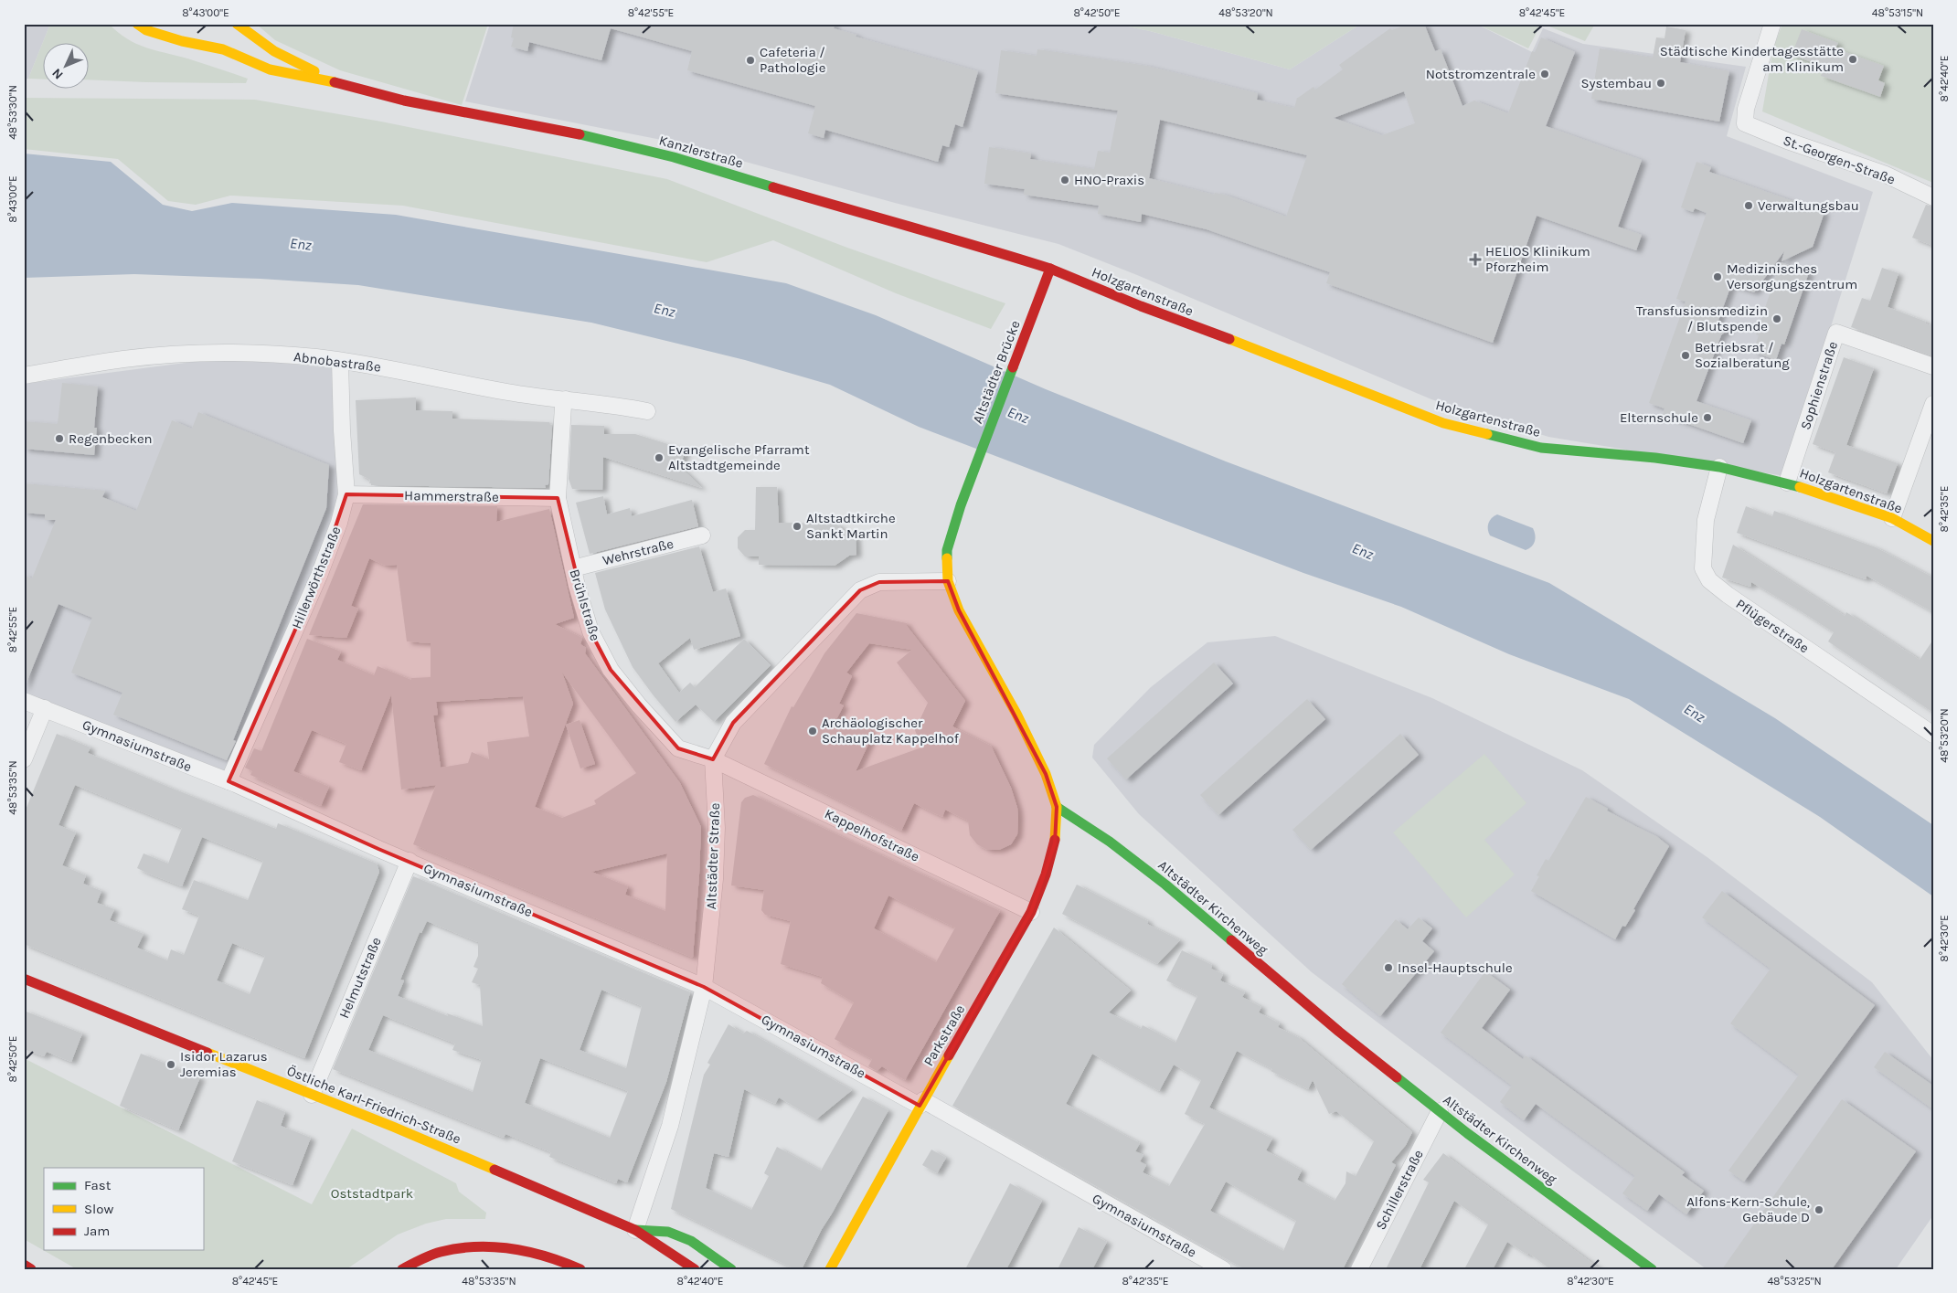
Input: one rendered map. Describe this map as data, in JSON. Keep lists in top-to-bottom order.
{
  "streets": {
    "main road": [
      "Kanzlerstraße",
      "Holzgartenstraße",
      "Altstädter Brücke",
      "Altstädter Kirchenweg",
      "Parkstraße",
      "Östliche Karl-Friedrich-Straße"
    ],
    "street": [
      "St.-Georgen-Straße",
      "Abnobastraße",
      "Sophienstraße",
      "Hammerstraße",
      "Wehrstraße",
      "Hillerwörthstraße",
      "Brühlstraße",
      "Pflügerstraße",
      "Gymnasiumstraße",
      "Kappelhofstraße",
      "Altstädter Straße",
      "Helmutstraße",
      "Schillerstraße"
    ]
  },
  "crossings": [
    ["Kanzlerstraße", "Holzgartenstraße"],
    ["Kanzlerstraße", "Altstädter Brücke"],
    ["Holzgartenstraße", "Altstädter Brücke"],
    ["Holzgartenstraße", "Sophienstraße"],
    ["Holzgartenstraße", "Pflügerstraße"],
    ["Abnobastraße", "Hillerwörthstraße"],
    ["Abnobastraße", "Brühlstraße"],
    ["Hammerstraße", "Hillerwörthstraße"],
    ["Hammerstraße", "Brühlstraße"],
    ["Wehrstraße", "Brühlstraße"],
    ["Hillerwörthstraße", "Gymnasiumstraße"],
    ["Brühlstraße", "Kappelhofstraße"],
    ["Brühlstraße", "Altstädter Straße"],
    ["Gymnasiumstraße", "Altstädter Straße"],
    ["Gymnasiumstraße", "Helmutstraße"],
    ["Gymnasiumstraße", "Parkstraße"],
    ["Kappelhofstraße", "Altstädter Straße"],
    ["Kappelhofstraße", "Parkstraße"],
    ["Altstädter Straße", "Östliche Karl-Friedrich-Straße"],
    ["Altstädter Kirchenweg", "Parkstraße"],
    ["Altstädter Kirchenweg", "Schillerstraße"],
    ["Helmutstraße", "Östliche Karl-Friedrich-Straße"]
  ],
  "water": ["Enz"],
  "parks": ["Oststadtpark"],
  "places": {
    "other": [
      "Städtische Kindertagesstätte am Klinikum",
      "Cafeteria / Pathologie",
      "Notstromzentrale",
      "Systembau",
      "HNO-Praxis",
      "Verwaltungsbau",
      "Medizinisches Versorgungszentrum",
      "Transfusionsmedizin / Blutspende",
      "Betriebsrat / Sozialberatung",
      "Elternschule",
      "Regenbecken",
      "Evangelische Pfarramt Altstadtgemeinde",
      "Altstadtkirche Sankt Martin",
      "Archäologischer Schauplatz Kappelhof",
      "Insel-Hauptschule",
      "Isidor Lazarus Jeremias",
      "Alfons-Kern-Schule, Gebäude D"
    ],
    "health": ["HELIOS Klinikum Pforzheim"]
  },
  "legend": ["Fast", "Slow", "Jam"],
  "north": "bottom left",
  "coordinates": [
    "8°43'00\"E",
    "8°42'55\"E",
    "8°42'50\"E",
    "48°53'20\"N",
    "8°42'45\"E",
    "48°53'15\"N",
    "8°42'40\"E",
    "48°53'30\"N",
    "8°42'35\"E",
    "48°53'35\"N",
    "8°42'30\"E",
    "48°53'25\"N"
  ]
}
